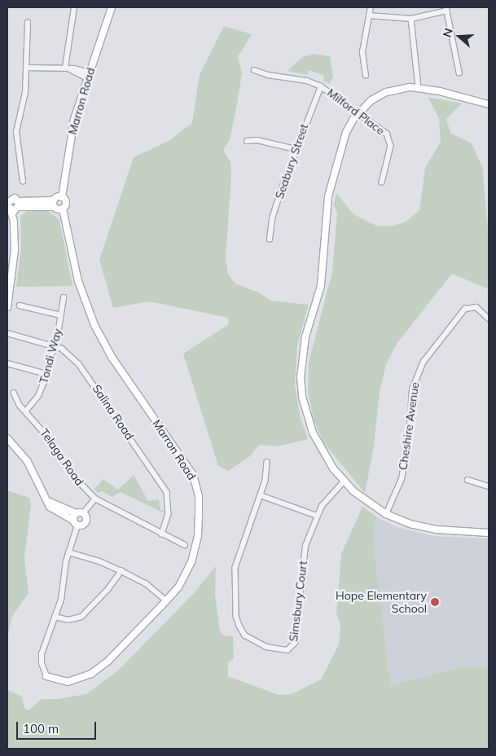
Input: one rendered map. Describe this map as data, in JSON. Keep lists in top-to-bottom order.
{
  "streets": {
    "street": [
      "Marron Road",
      "Milford Place",
      "Seabury Street",
      "Tondi Way",
      "Salina Road",
      "Cheshire Avenue",
      "Telaga Road",
      "Simsbury Court"
    ]
  },
  "crossings": [
    ["Milford Place", "Seabury Street"],
    ["Tondi Way", "Salina Road"],
    ["Tondi Way", "Telaga Road"],
    ["Salina Road", "Telaga Road"]
  ],
  "places": ["Hope Elementary School"],
  "scale_bar": "100 m",
  "north": "left"
}
